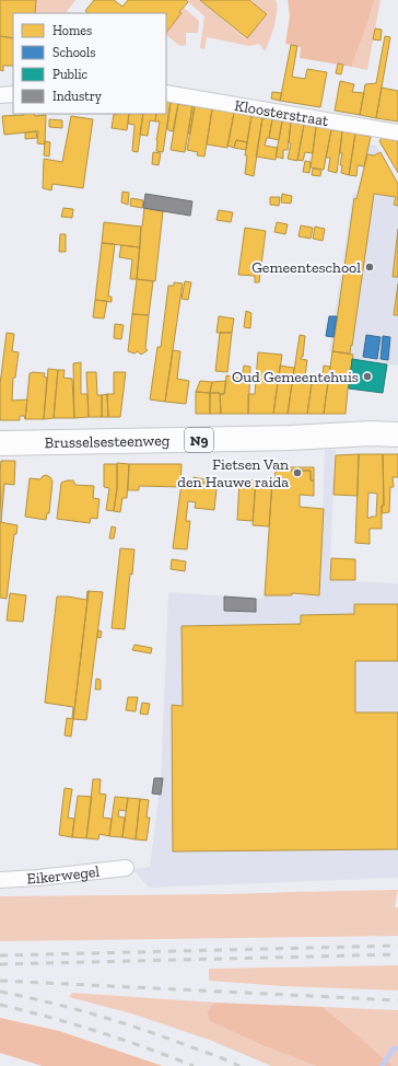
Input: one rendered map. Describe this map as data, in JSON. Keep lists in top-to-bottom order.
{
  "streets": {
    "main road": ["N9", "Brusselsesteenweg"],
    "street": ["Kloosterstraat", "Eikerwegel"]
  },
  "places": ["Gemeenteschool", "Oud Gemeentehuis", "Fietsen Van den Hauwe raida"],
  "legend": [
    "Homes",
    "Schools",
    "Public",
    "Industry"
  ]
}
